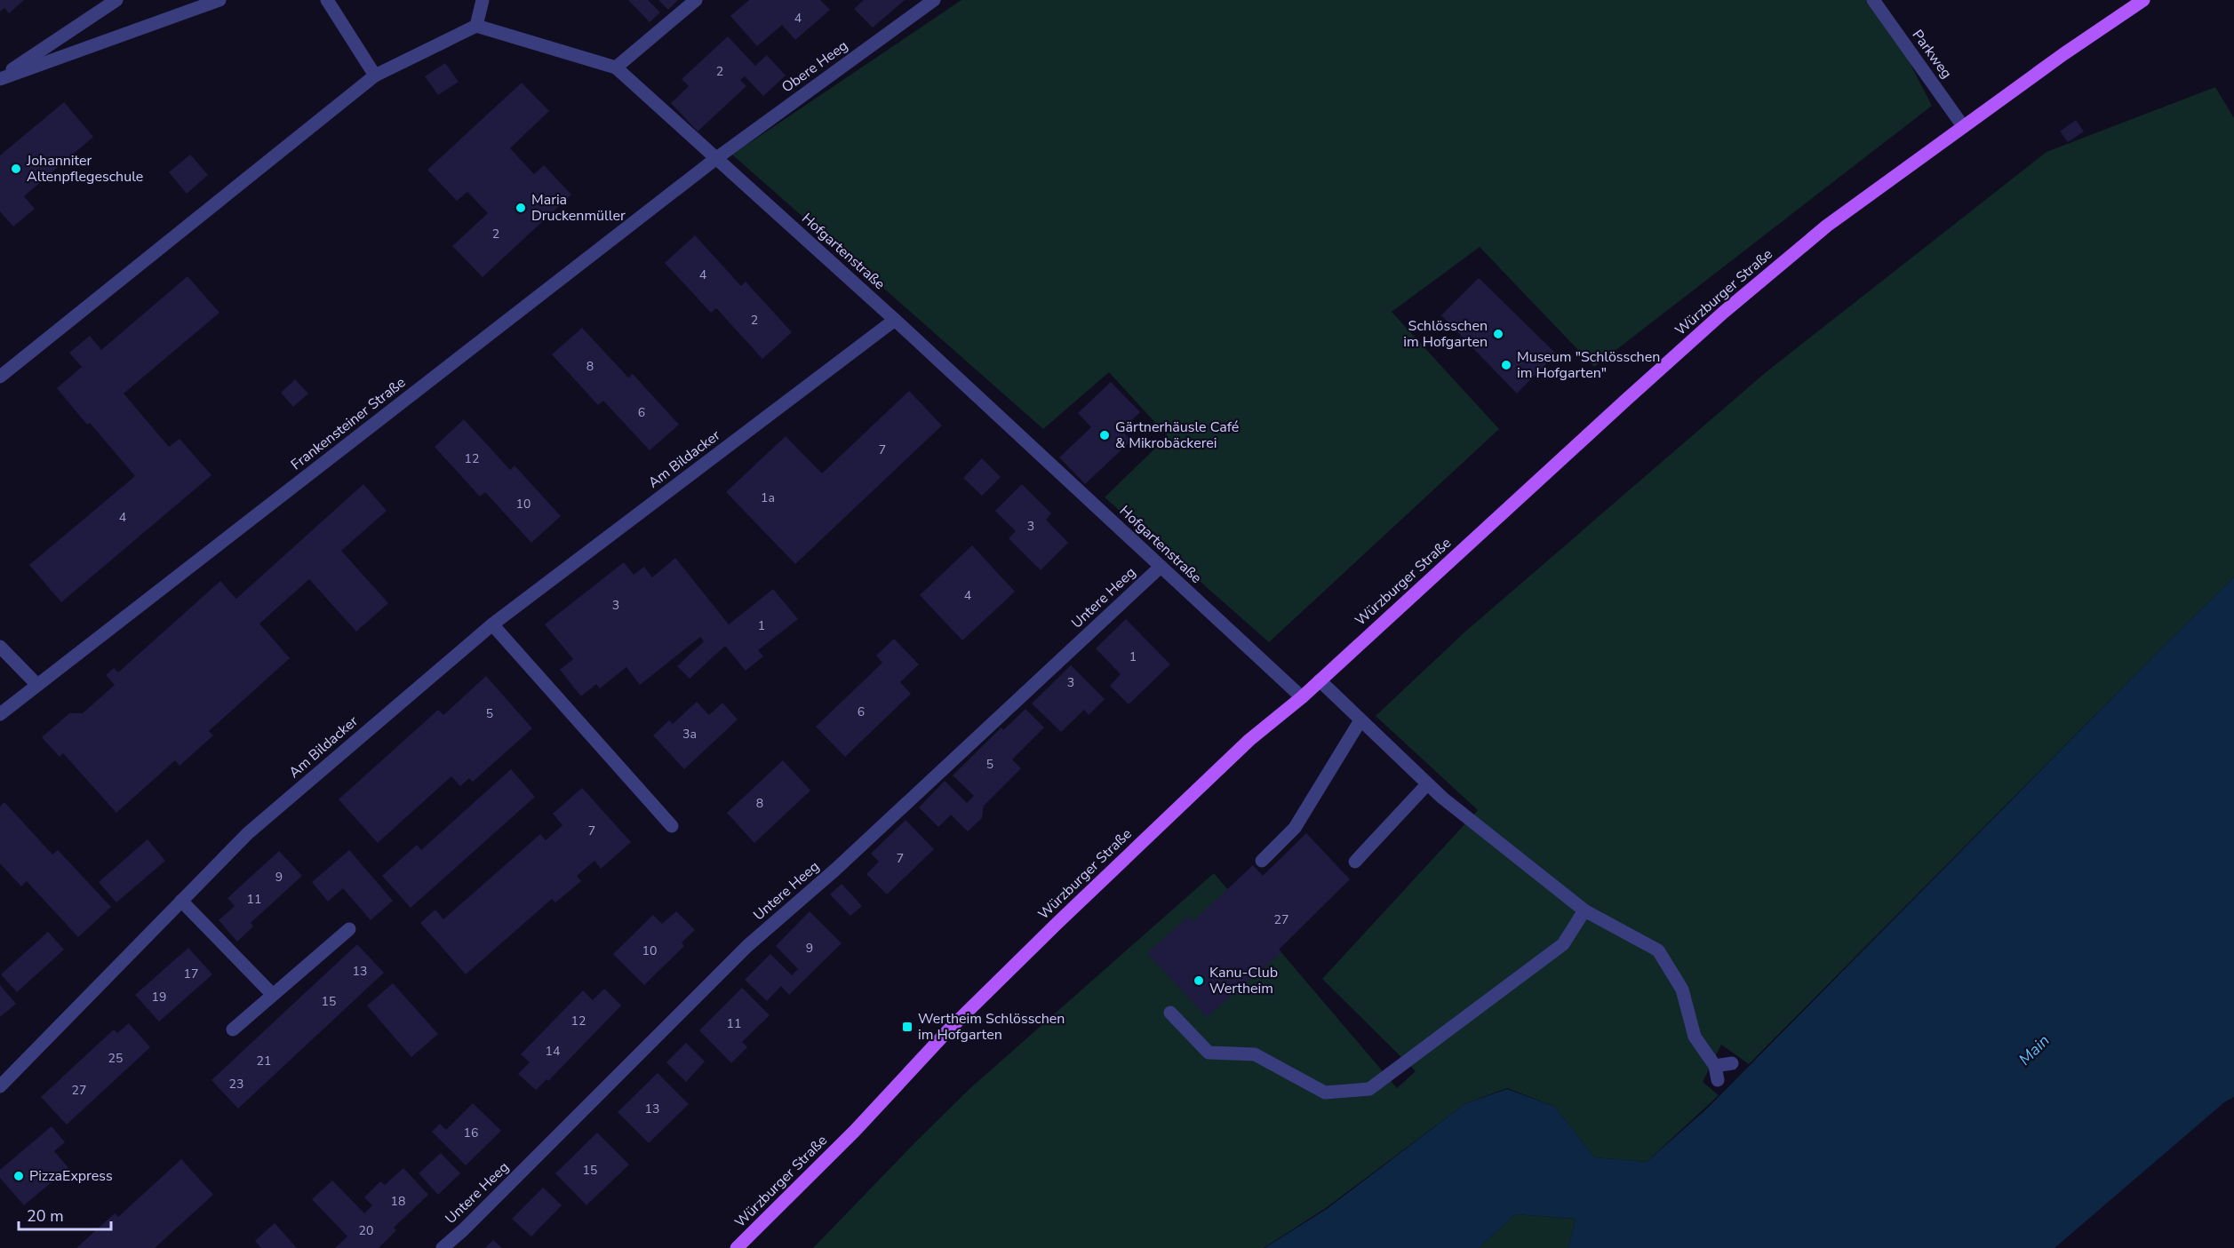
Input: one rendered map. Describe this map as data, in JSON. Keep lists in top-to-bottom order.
{
  "streets": {
    "main road": ["Würzburger Straße"],
    "street": [
      "Parkweg",
      "Obere Heeg",
      "Hofgartenstraße",
      "Frankensteiner Straße",
      "Am Bildacker",
      "Untere Heeg"
    ]
  },
  "crossings": [
    ["Parkweg", "Würzburger Straße"],
    ["Obere Heeg", "Hofgartenstraße"],
    ["Obere Heeg", "Frankensteiner Straße"],
    ["Hofgartenstraße", "Würzburger Straße"],
    ["Hofgartenstraße", "Frankensteiner Straße"],
    ["Hofgartenstraße", "Am Bildacker"],
    ["Hofgartenstraße", "Untere Heeg"]
  ],
  "water": ["Main"],
  "places": {
    "other": [
      "Johanniter Altenpflegeschule",
      "Maria Druckenmüller",
      "Schlösschen im Hofgarten",
      "Museum \"Schlösschen im Hofgarten\"",
      "Gärtnerhäusle Café & Mikrobäckerei",
      "Kanu-Club Wertheim",
      "PizzaExpress"
    ],
    "transit": ["Wertheim Schlösschen im Hofgarten"]
  },
  "house_numbers": [
    "4",
    "2",
    "2",
    "4",
    "2",
    "8",
    "6",
    "7",
    "12",
    "1a",
    "10",
    "4",
    "3",
    "4",
    "3",
    "1",
    "1",
    "3",
    "6",
    "5",
    "3a",
    "5",
    "8",
    "7",
    "7",
    "9",
    "11",
    "27",
    "9",
    "10",
    "13",
    "17",
    "19",
    "15",
    "12",
    "11",
    "14",
    "25",
    "21",
    "23",
    "27",
    "13",
    "16",
    "15",
    "18",
    "20"
  ],
  "scale_bar": "20 m"
}
